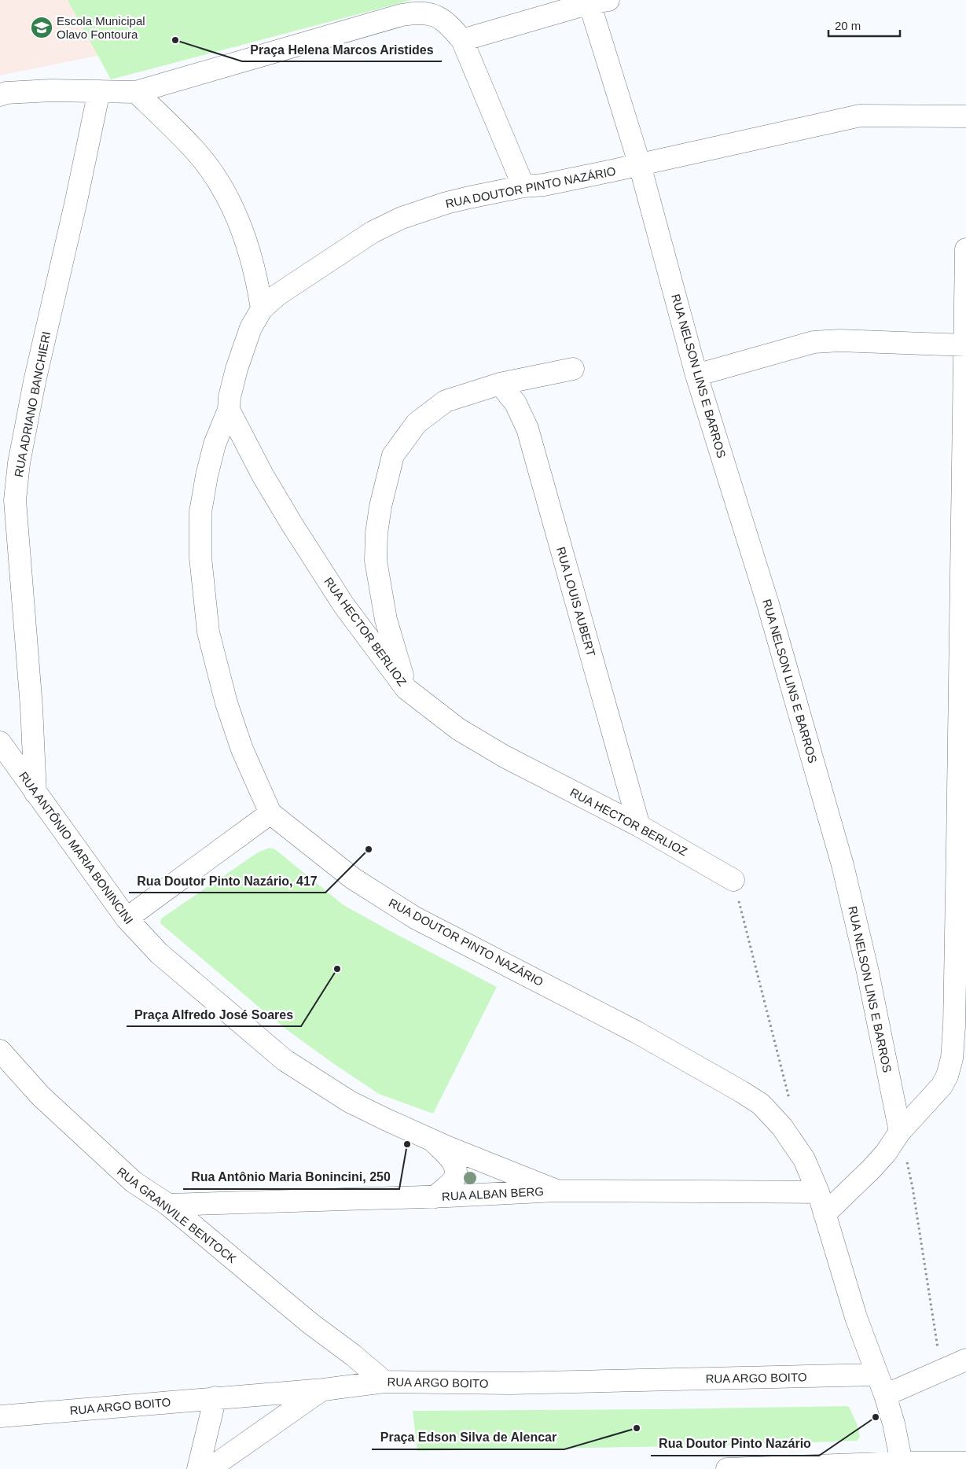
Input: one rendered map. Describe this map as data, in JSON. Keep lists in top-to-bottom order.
{
  "streets": {
    "street": [
      "RUA DOUTOR PINTO NAZÁRIO",
      "RUA NELSON LINS E BARROS",
      "RUA ADRIANO BANCHIERI",
      "RUA LOUIS AUBERT",
      "RUA HECTOR BERLIOZ",
      "RUA ANTÔNIO MARIA BONINCINI",
      "RUA ALBAN BERG",
      "RUA GRANVILE BENTOCK",
      "RUA ARGO BOITO"
    ]
  },
  "crossings": [
    ["RUA DOUTOR PINTO NAZÁRIO", "RUA NELSON LINS E BARROS"],
    ["RUA DOUTOR PINTO NAZÁRIO", "RUA HECTOR BERLIOZ"],
    ["RUA DOUTOR PINTO NAZÁRIO", "RUA ALBAN BERG"],
    ["RUA DOUTOR PINTO NAZÁRIO", "RUA ARGO BOITO"],
    ["RUA ADRIANO BANCHIERI", "RUA ANTÔNIO MARIA BONINCINI"],
    ["RUA LOUIS AUBERT", "RUA HECTOR BERLIOZ"],
    ["RUA ANTÔNIO MARIA BONINCINI", "RUA ALBAN BERG"],
    ["RUA ALBAN BERG", "RUA GRANVILE BENTOCK"],
    ["RUA GRANVILE BENTOCK", "RUA ARGO BOITO"]
  ],
  "places": {
    "school or university": ["Escola Municipal Olavo Fontoura"],
    "other": [
      "Praça Helena Marcos Aristides",
      "Rua Doutor Pinto Nazário, 417",
      "Praça Alfredo José Soares",
      "Rua Antônio Maria Bonincini, 250",
      "Rua Doutor Pinto Nazário",
      "Praça Edson Silva de Alencar"
    ]
  },
  "scale_bar": "20 m"
}
